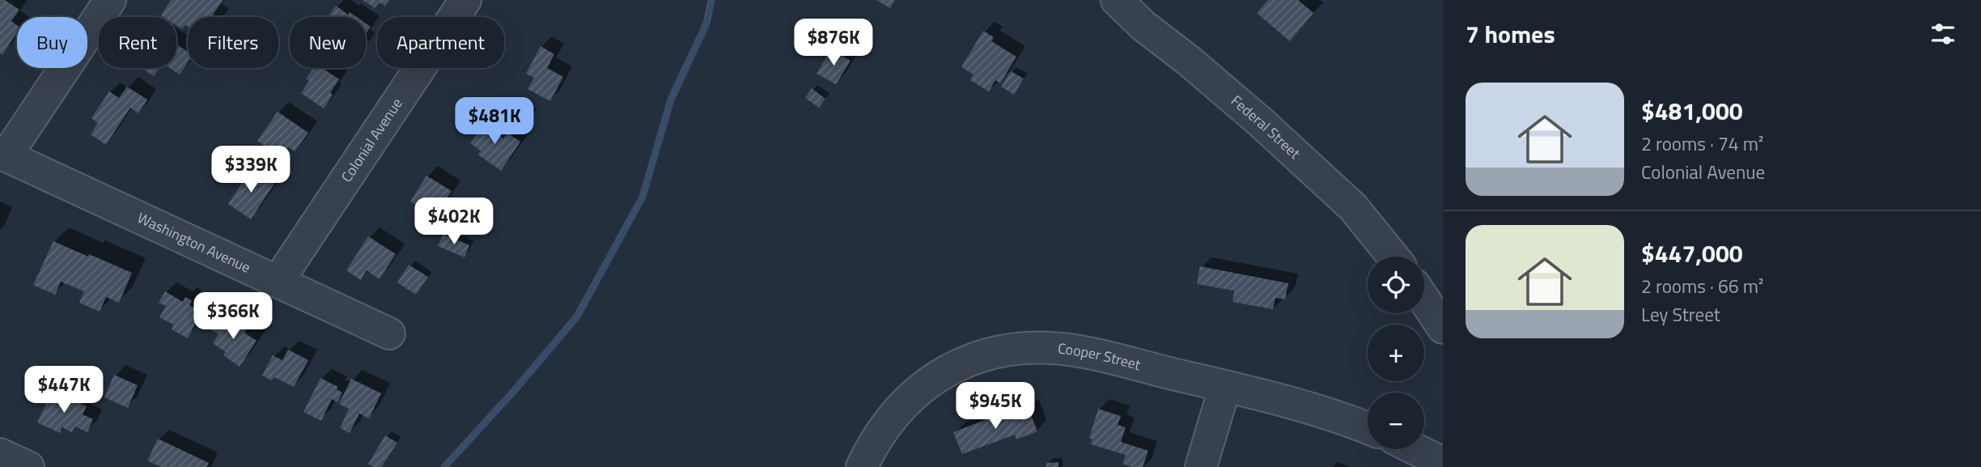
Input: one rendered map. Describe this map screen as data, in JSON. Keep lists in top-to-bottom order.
{
  "streets": {
    "street": [
      "Federal Street",
      "Colonial Avenue",
      "Washington Avenue",
      "Cooper Street"
    ]
  },
  "crossings": [
    ["Colonial Avenue", "Washington Avenue"]
  ],
  "page": {
    "heading": "7 homes",
    "chip": [
      "Buy",
      "Rent",
      "Filters",
      "New",
      "Apartment"
    ],
    "price": [
      "$876K",
      "$481K",
      "$339K",
      "$402K",
      "$366K",
      "$447K",
      "$945K"
    ],
    "list": [
      {
        "name": "$481,000",
        "note": "2 rooms · 74 m² · Colonial Avenue"
      },
      {
        "name": "$447,000",
        "note": "2 rooms · 66 m² · Ley Street"
      }
    ],
    "map_buttons": ["+", "−"]
  }
}
